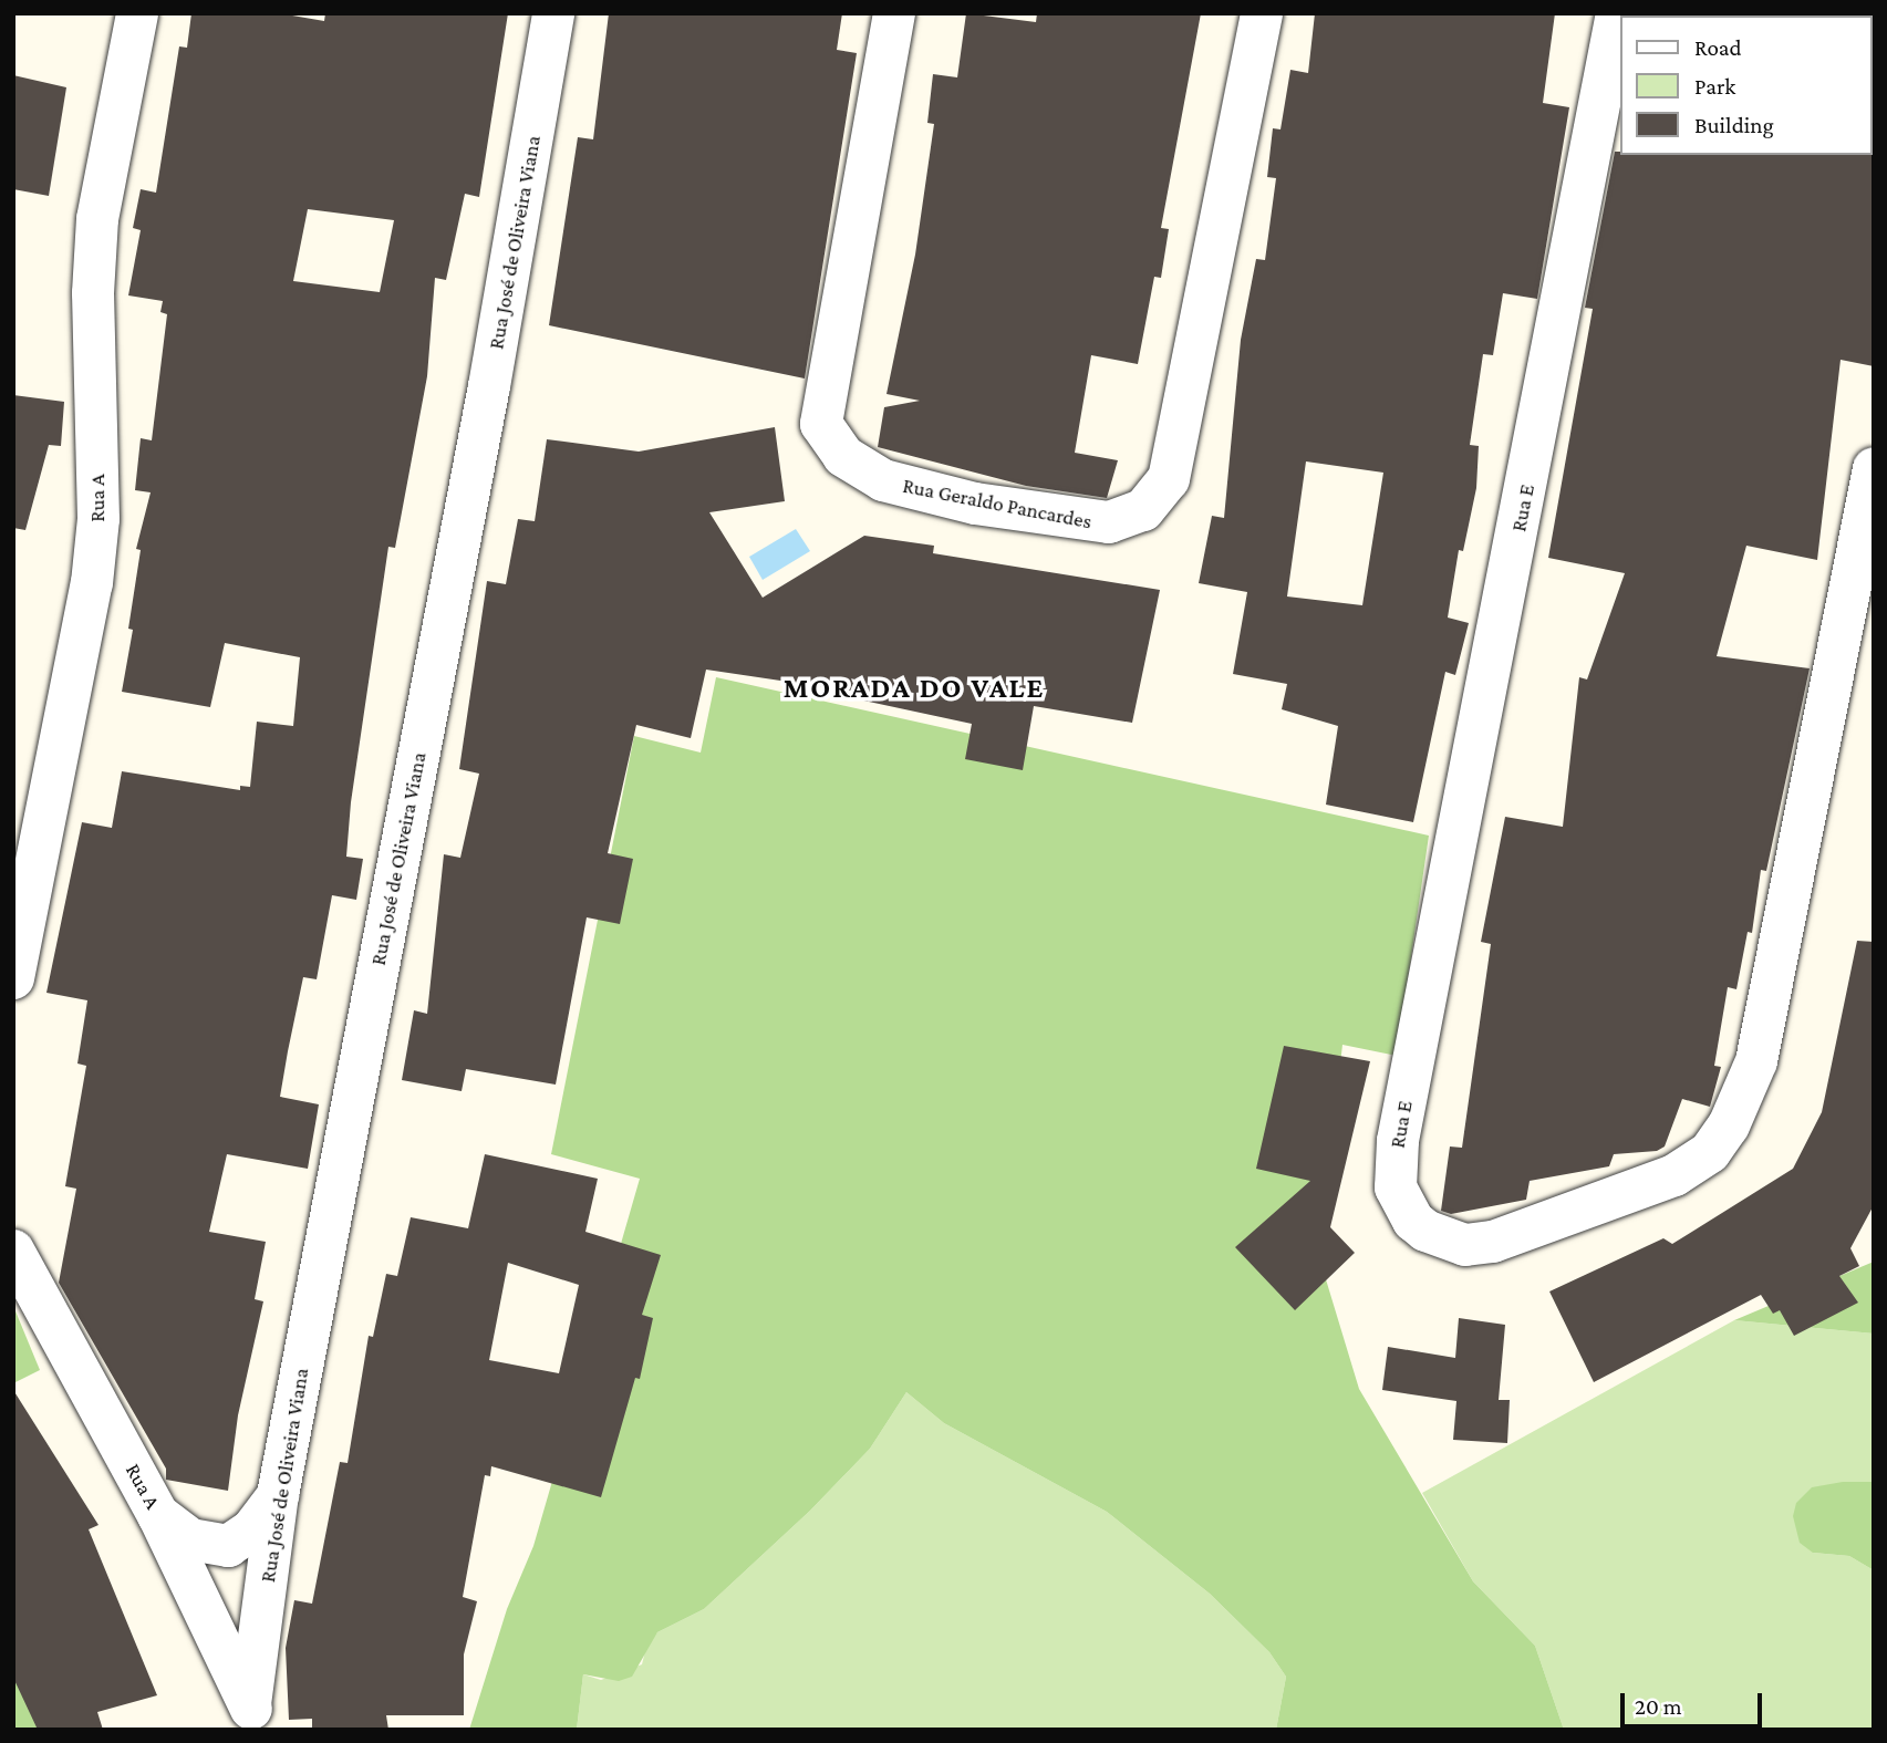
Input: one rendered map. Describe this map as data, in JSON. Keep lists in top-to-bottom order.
{
  "streets": {
    "street": [
      "Rua José de Oliveira Viana",
      "Rua A",
      "Rua Geraldo Pancardes",
      "Rua E"
    ]
  },
  "crossings": [
    ["Rua José de Oliveira Viana", "Rua A"]
  ],
  "districts": ["MORADA DO VALE"],
  "legend": ["Road", "Park", "Building"],
  "scale_bar": "20 m"
}
